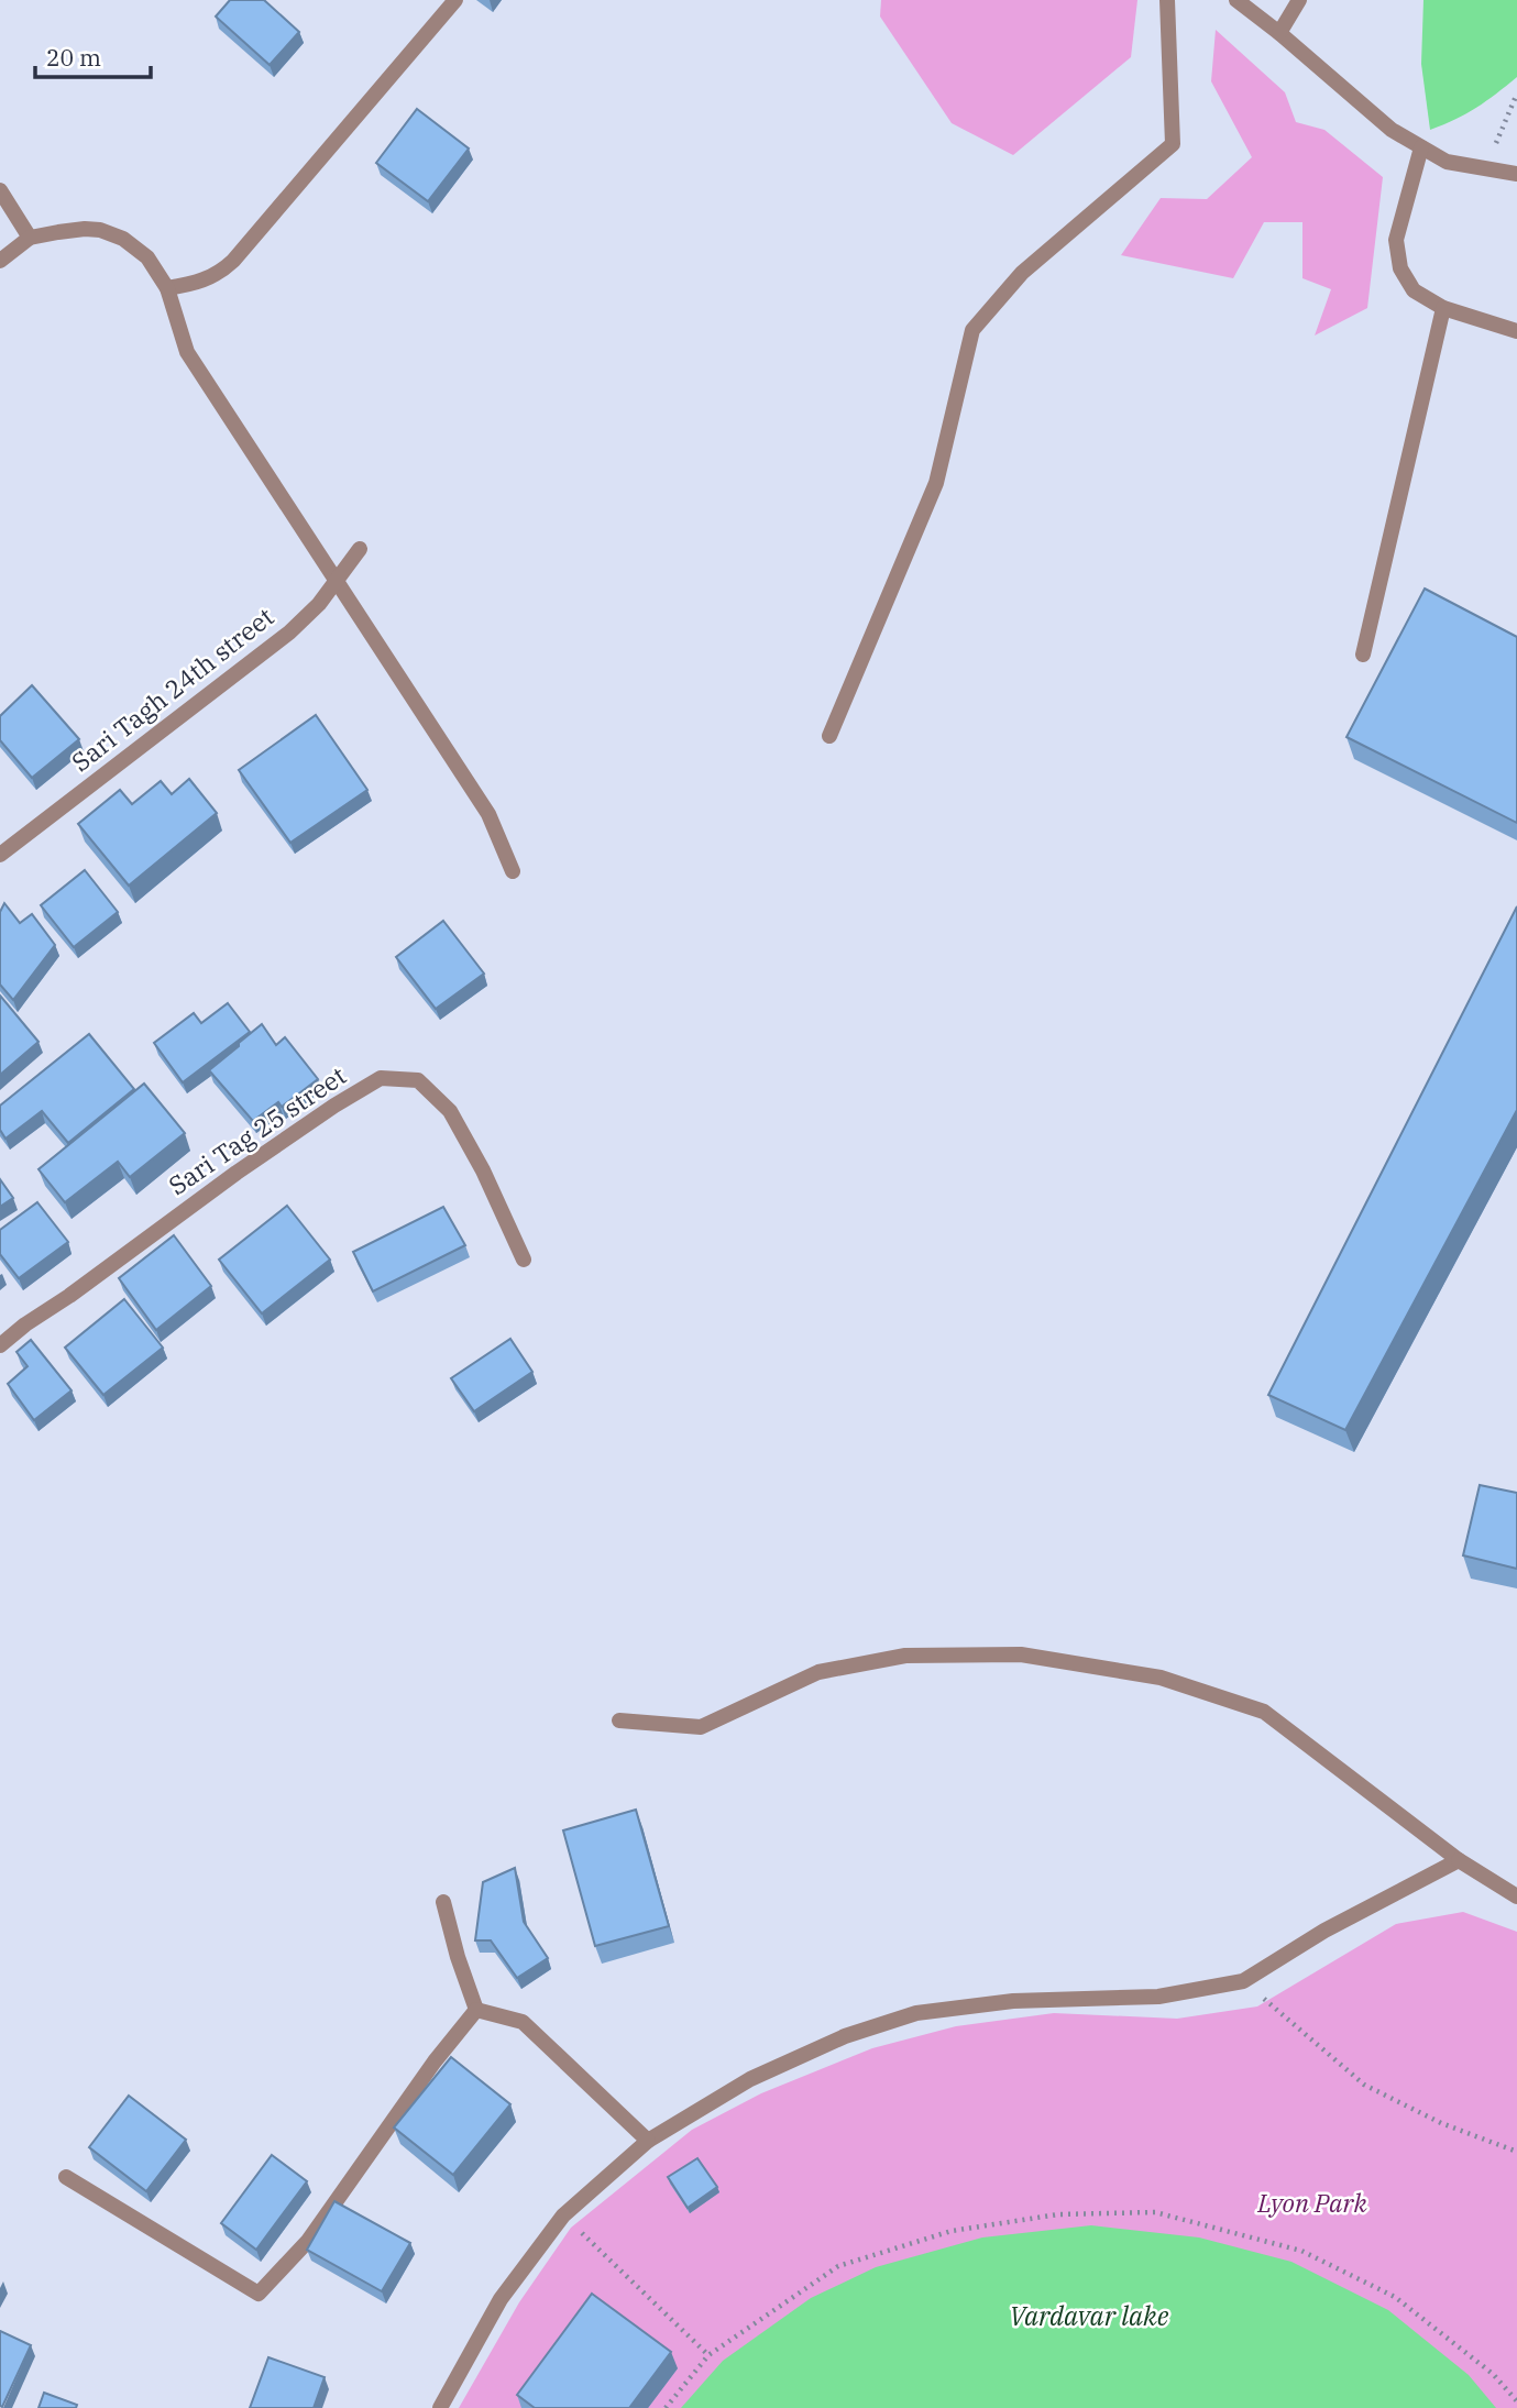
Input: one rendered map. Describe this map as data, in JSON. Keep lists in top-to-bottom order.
{
  "streets": {
    "street": ["Sari Tagh 24th street", "Sari Tag 25 street"]
  },
  "water": ["Vardavar lake"],
  "parks": ["Lyon Park"],
  "scale_bar": "20 m"
}
